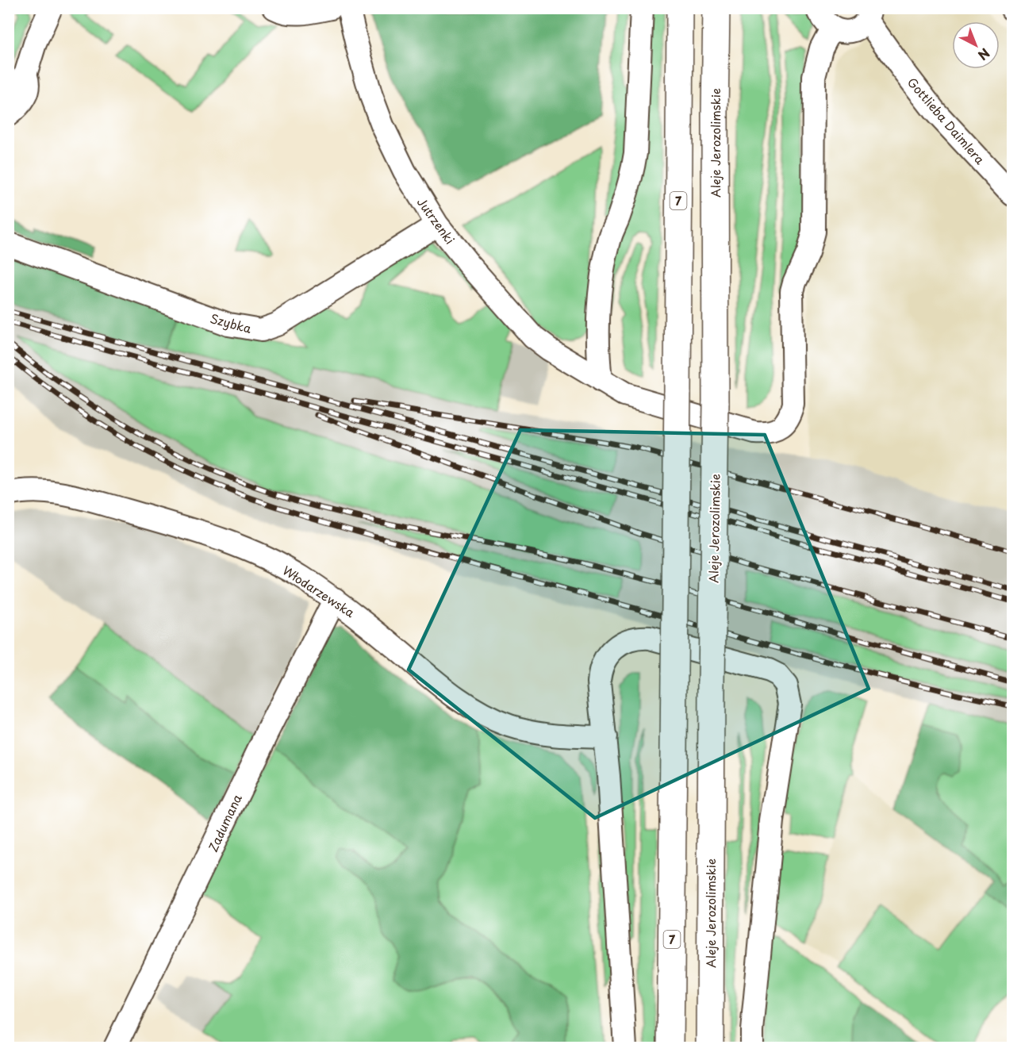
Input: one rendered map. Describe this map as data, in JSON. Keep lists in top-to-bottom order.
{
  "streets": {
    "main road": ["Aleje Jerozolimskie", "7"],
    "street": [
      "Gottlieba Daimlera",
      "Jutrzenki",
      "Szybka",
      "Włodarzewska",
      "Zadumana"
    ]
  },
  "crossings": [
    ["Jutrzenki", "Szybka"],
    ["Włodarzewska", "Zadumana"]
  ],
  "north": "bottom right"
}
